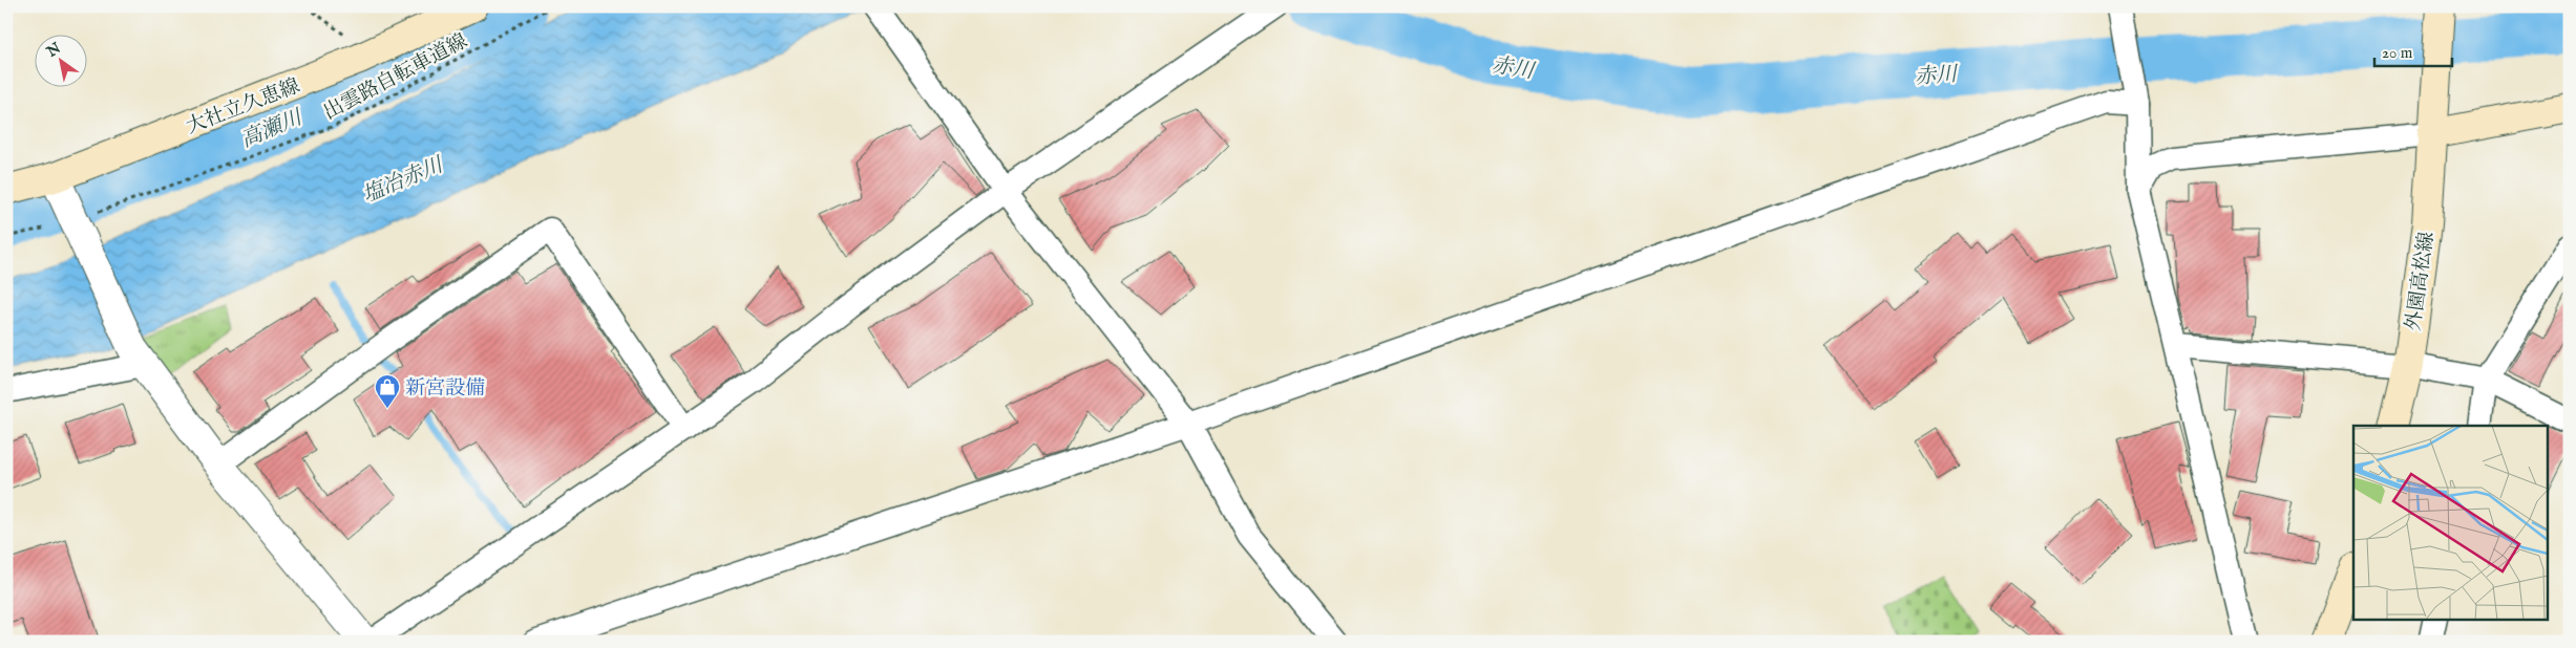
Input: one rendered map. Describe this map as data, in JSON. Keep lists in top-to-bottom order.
{
  "streets": {
    "main road": ["大社立久恵線", "外園高松線"],
    "path": ["出雲路自転車道線"]
  },
  "water": ["赤川", "高瀬川", "塩冶赤川"],
  "places": {
    "shop": ["新宮設備"]
  },
  "scale_bar": "20 m",
  "north": "top left"
}
